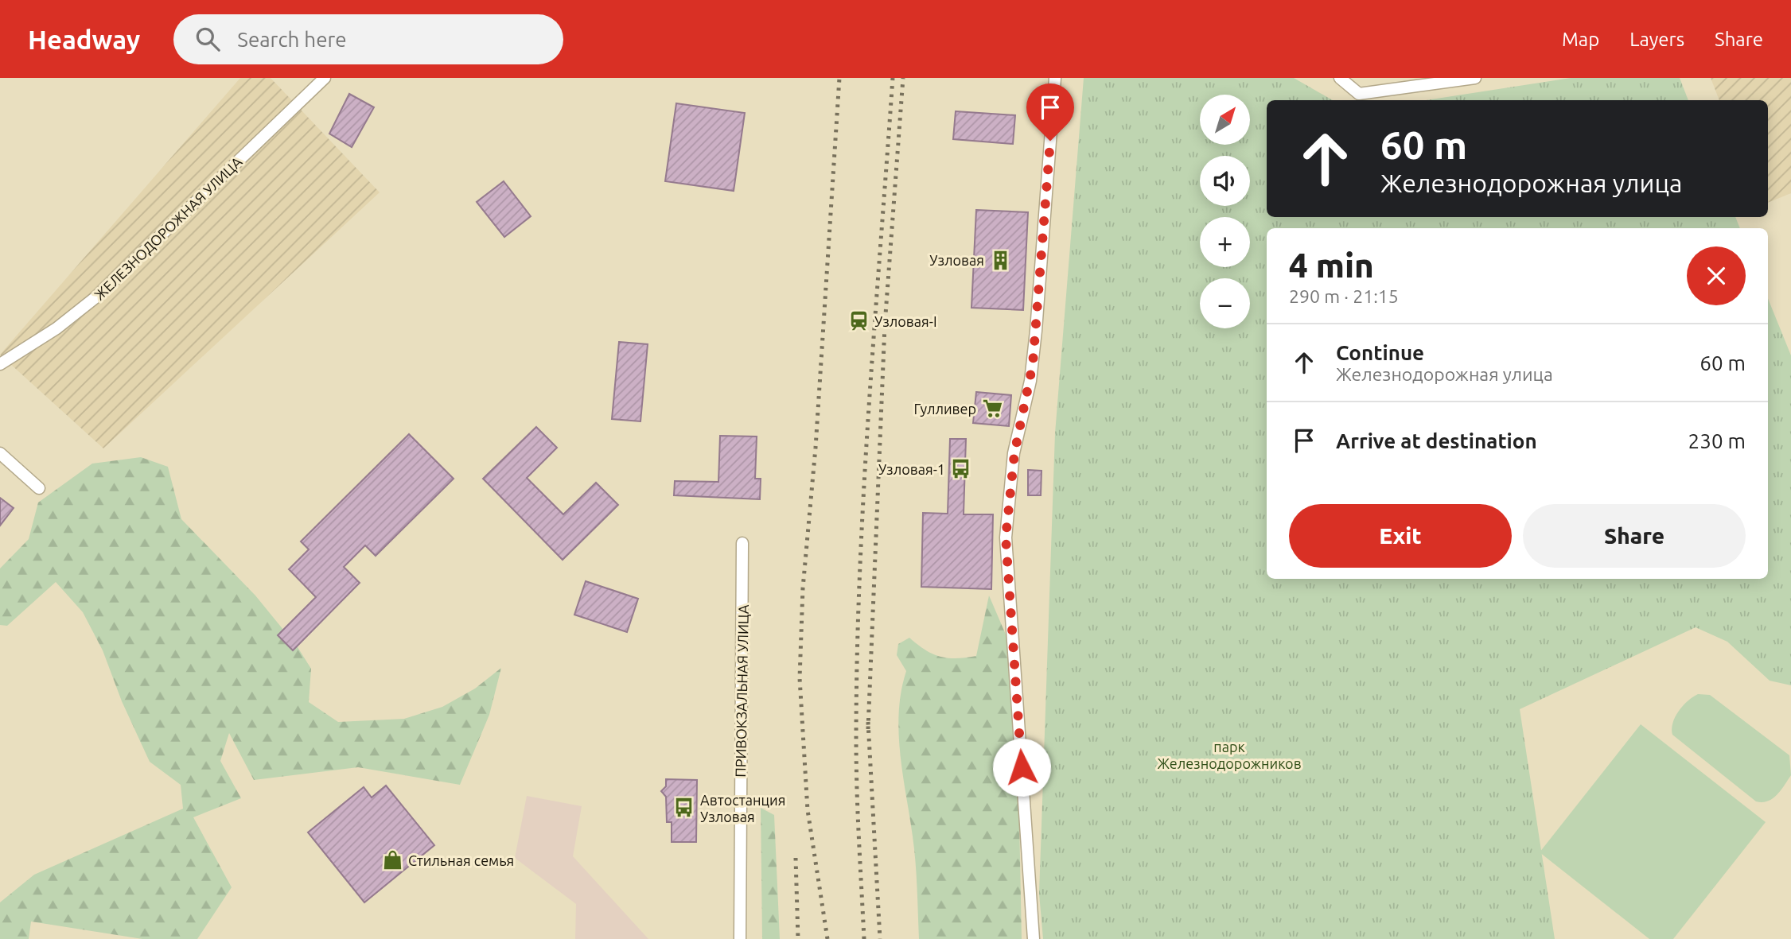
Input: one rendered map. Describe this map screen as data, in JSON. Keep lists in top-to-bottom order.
{
  "streets": {
    "street": ["ЖЕЛЕЗНОДОРОЖНАЯ УЛИЦА", "ПРИВОКЗАЛЬНАЯ УЛИЦА"]
  },
  "parks": ["парк Железнодорожников"],
  "places": {
    "building": ["Узловая"],
    "station": ["Узловая-I"],
    "supermarket": ["Гулливер"],
    "bus stop": ["Узловая-1", "Автостанция Узловая"],
    "shop": ["Стильная семья"]
  },
  "north": "top right",
  "page": {
    "header": "Headway",
    "search": "Search here",
    "nav": ["Map", "Layers", "Share"],
    "map_buttons": ["+", "−"],
    "turn": ["60 m", "Железнодорожная улица"],
    "heading": ["4 min", "290 m · 21:15"],
    "list": [
      {
        "name": "Continue",
        "note": "Железнодорожная улица",
        "value": "60 m"
      },
      {
        "name": "Arrive at destination",
        "value": "230 m"
      }
    ],
    "buttons": ["Exit", "Share"]
  }
}
